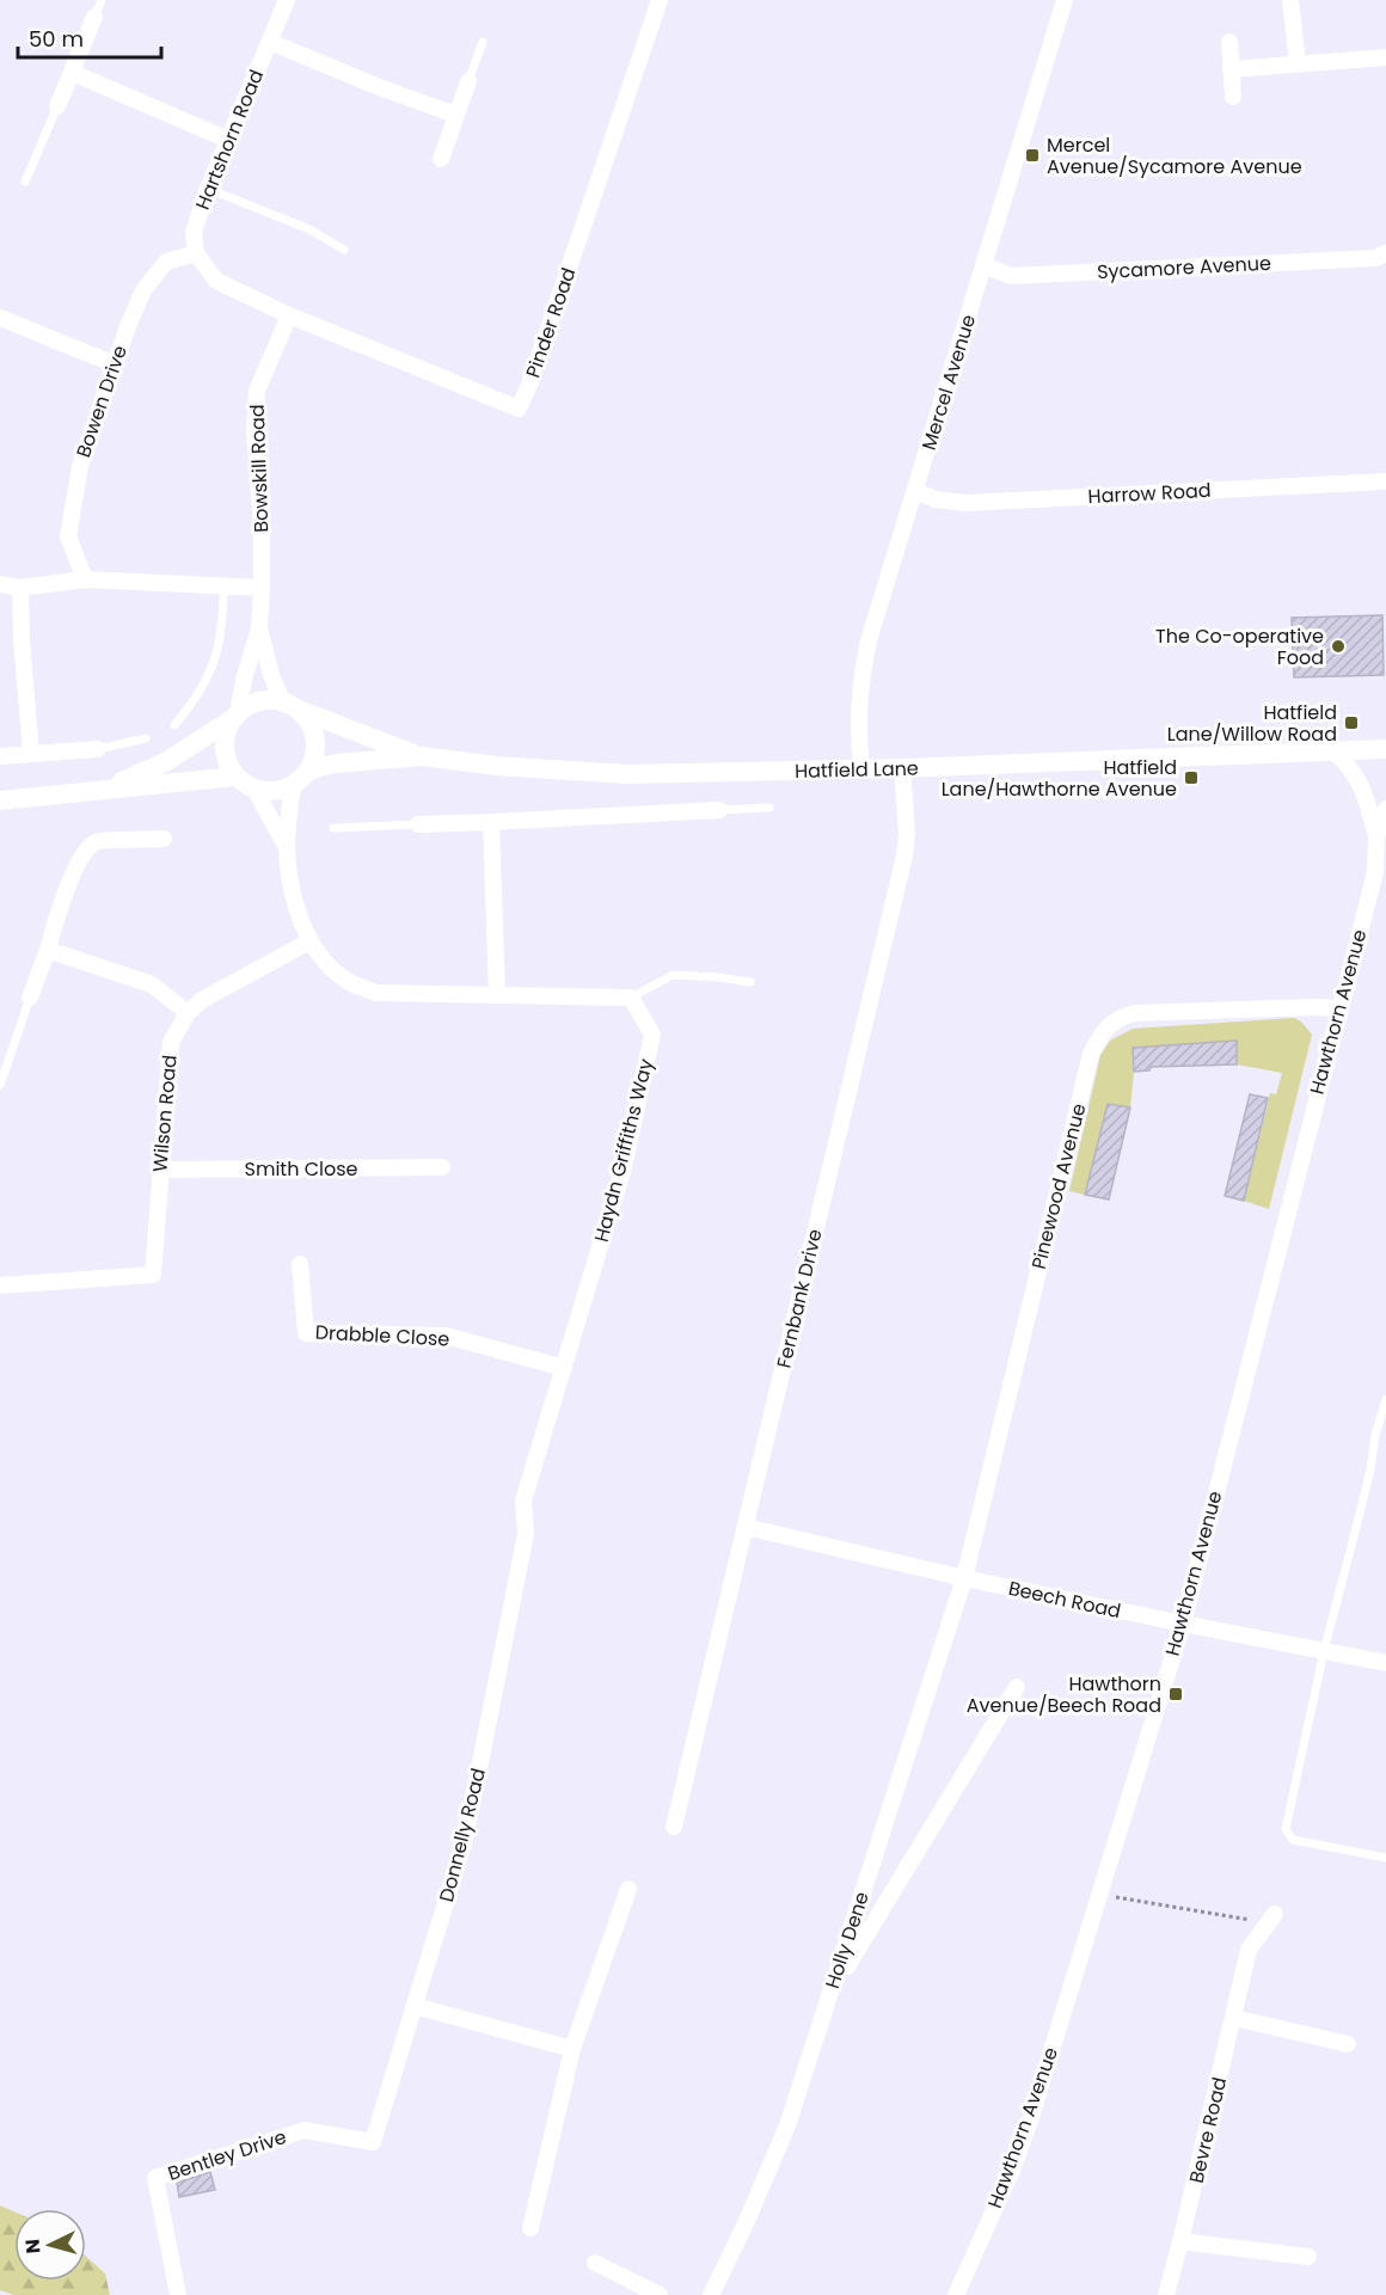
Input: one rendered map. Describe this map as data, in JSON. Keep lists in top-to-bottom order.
{
  "streets": {
    "street": [
      "Hartshorn Road",
      "Sycamore Avenue",
      "Pinder Road",
      "Mercel Avenue",
      "Bowen Drive",
      "Bowskill Road",
      "Harrow Road",
      "Hatfield Lane",
      "Hawthorn Avenue",
      "Wilson Road",
      "Haydn Griffiths Way",
      "Smith Close",
      "Pinewood Avenue",
      "Fernbank Drive",
      "Drabble Close",
      "Beech Road",
      "Donnelly Road",
      "Holly Dene",
      "Bevre Road",
      "Bentley Drive"
    ]
  },
  "crossings": [
    ["Hartshorn Road", "Bowen Drive"],
    ["Sycamore Avenue", "Mercel Avenue"],
    ["Pinder Road", "Bowskill Road"],
    ["Mercel Avenue", "Harrow Road"],
    ["Mercel Avenue", "Hatfield Lane"],
    ["Hatfield Lane", "Hawthorn Avenue"],
    ["Hatfield Lane", "Fernbank Drive"],
    ["Hawthorn Avenue", "Pinewood Avenue"],
    ["Hawthorn Avenue", "Beech Road"],
    ["Wilson Road", "Smith Close"],
    ["Haydn Griffiths Way", "Drabble Close"],
    ["Haydn Griffiths Way", "Donnelly Road"],
    ["Pinewood Avenue", "Beech Road"],
    ["Pinewood Avenue", "Holly Dene"],
    ["Fernbank Drive", "Beech Road"],
    ["Beech Road", "Holly Dene"],
    ["Donnelly Road", "Bentley Drive"]
  ],
  "places": {
    "transit": [
      "Mercel Avenue/Sycamore Avenue",
      "Hatfield Lane/Willow Road",
      "Hatfield Lane/Hawthorne Avenue",
      "Hawthorn Avenue/Beech Road"
    ],
    "other": ["The Co-operative Food"]
  },
  "scale_bar": "50 m",
  "north": "left"
}
